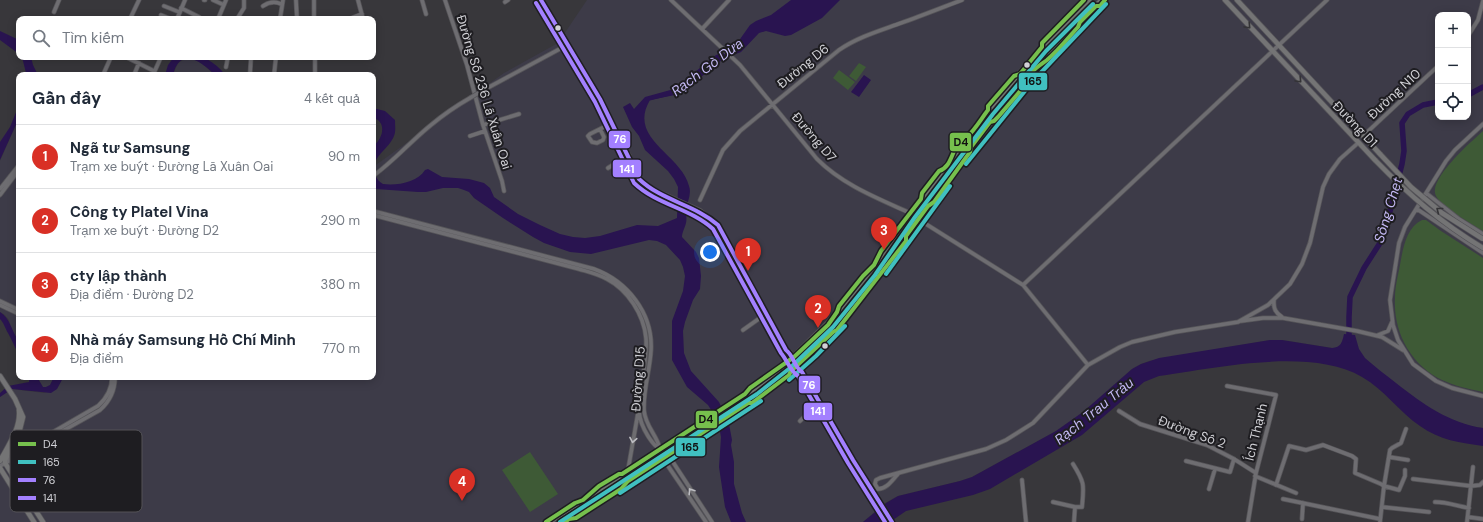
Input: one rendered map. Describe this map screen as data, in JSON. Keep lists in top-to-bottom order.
{
  "streets": {
    "street": [
      "Đường D6",
      "Đường Số 236 Lã Xuân Oai",
      "Đường N10",
      "Đường D1",
      "Đường D7",
      "Đường D15",
      "Đường Số 2",
      "Ích Thạnh"
    ]
  },
  "crossings": [
    ["Đường D6", "Đường D7"],
    ["Đường N10", "Đường D1"],
    ["Đường Số 2", "Ích Thạnh"]
  ],
  "water": ["Rạch Gò Dừa", "Sông Chẹt", "Rạch Trau Trảu"],
  "lines": [
    "transit line D4",
    "transit line 76",
    "transit line 141",
    "transit line 165"
  ],
  "legend": [
    "D4",
    "165",
    "76",
    "141"
  ],
  "page": {
    "map_buttons": ["+", "−"],
    "search": "Tìm kiếm",
    "heading": ["Gần đây", "4 kết quả"],
    "list": [
      {
        "mark": "1",
        "name": "Ngã tư Samsung",
        "note": "Trạm xe buýt · Đường Lã Xuân Oai",
        "value": "90 m"
      },
      {
        "mark": "2",
        "name": "Công ty Platel Vina",
        "note": "Trạm xe buýt · Đường D2",
        "value": "290 m"
      },
      {
        "mark": "3",
        "name": "cty lập thành",
        "note": "Địa điểm · Đường D2",
        "value": "380 m"
      },
      {
        "mark": "4",
        "name": "Nhà máy Samsung Hồ Chí Minh",
        "note": "Địa điểm",
        "value": "770 m"
      }
    ],
    "pins": [
      "3",
      "1",
      "2",
      "4"
    ]
  }
}
